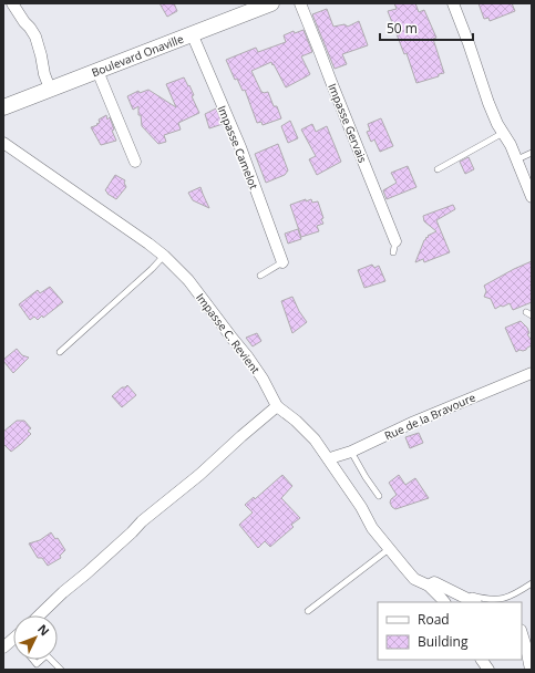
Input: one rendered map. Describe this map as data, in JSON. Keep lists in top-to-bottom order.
{
  "streets": {
    "street": [
      "Boulevard Onaville",
      "Impasse Gervais",
      "Impasse Camelot",
      "Impasse C. Revient",
      "Rue de la Bravoure"
    ]
  },
  "crossings": [
    ["Boulevard Onaville", "Impasse Camelot"],
    ["Impasse C. Revient", "Rue de la Bravoure"]
  ],
  "legend": ["Road", "Building"],
  "scale_bar": "50 m",
  "north": "top right"
}
